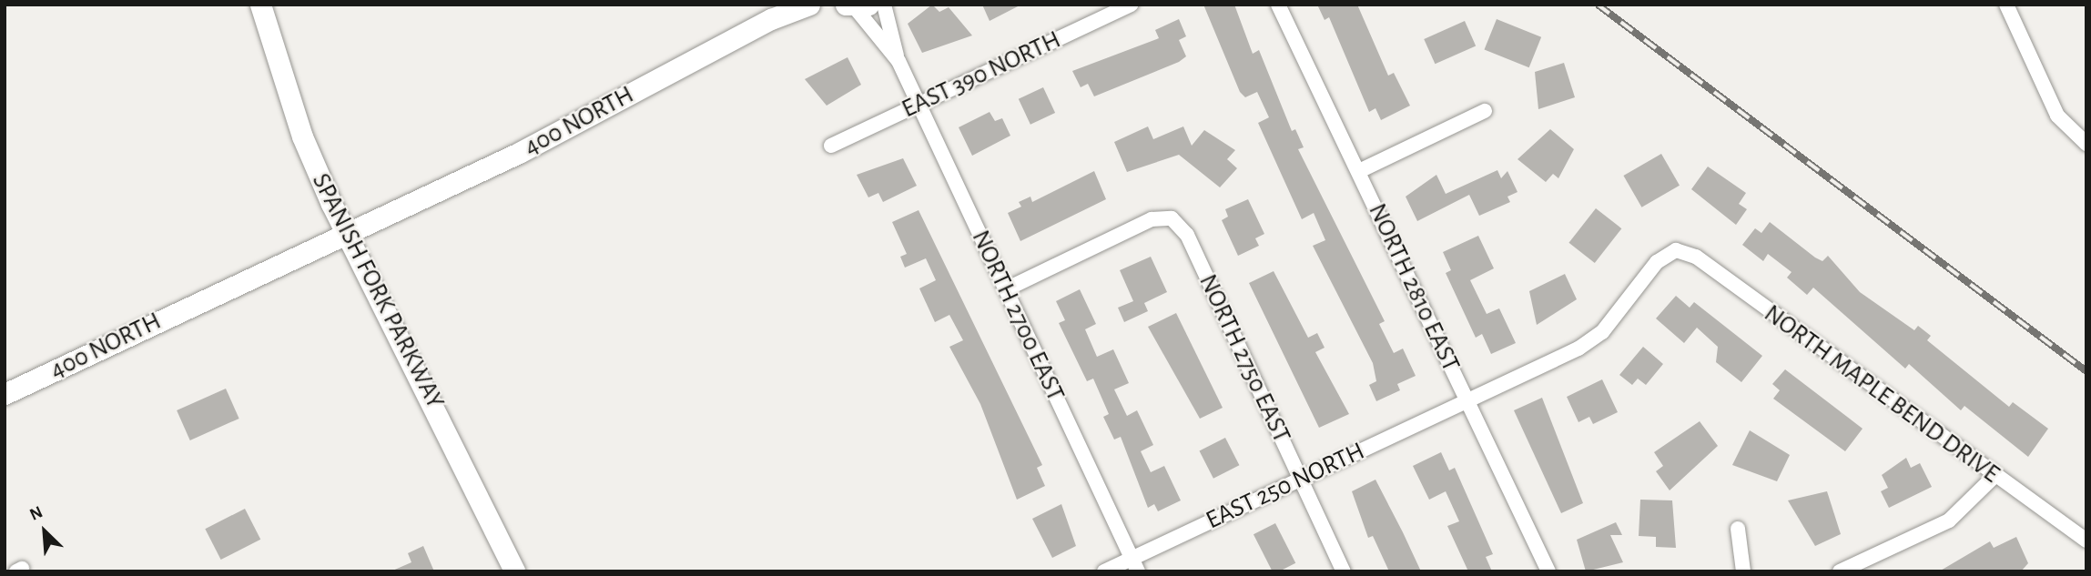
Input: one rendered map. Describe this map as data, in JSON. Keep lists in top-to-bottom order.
{
  "streets": {
    "main road": ["400 NORTH", "SPANISH FORK PARKWAY"],
    "street": [
      "EAST 390 NORTH",
      "NORTH 2810 EAST",
      "NORTH 2700 EAST",
      "NORTH 2750 EAST",
      "NORTH MAPLE BEND DRIVE",
      "EAST 250 NORTH"
    ]
  },
  "crossings": [
    ["EAST 390 NORTH", "NORTH 2700 EAST"],
    ["400 NORTH", "SPANISH FORK PARKWAY"],
    ["NORTH 2810 EAST", "EAST 250 NORTH"],
    ["NORTH 2700 EAST", "NORTH 2750 EAST"],
    ["NORTH 2700 EAST", "EAST 250 NORTH"],
    ["NORTH 2750 EAST", "EAST 250 NORTH"],
    ["NORTH MAPLE BEND DRIVE", "EAST 250 NORTH"]
  ],
  "north": "top left"
}
